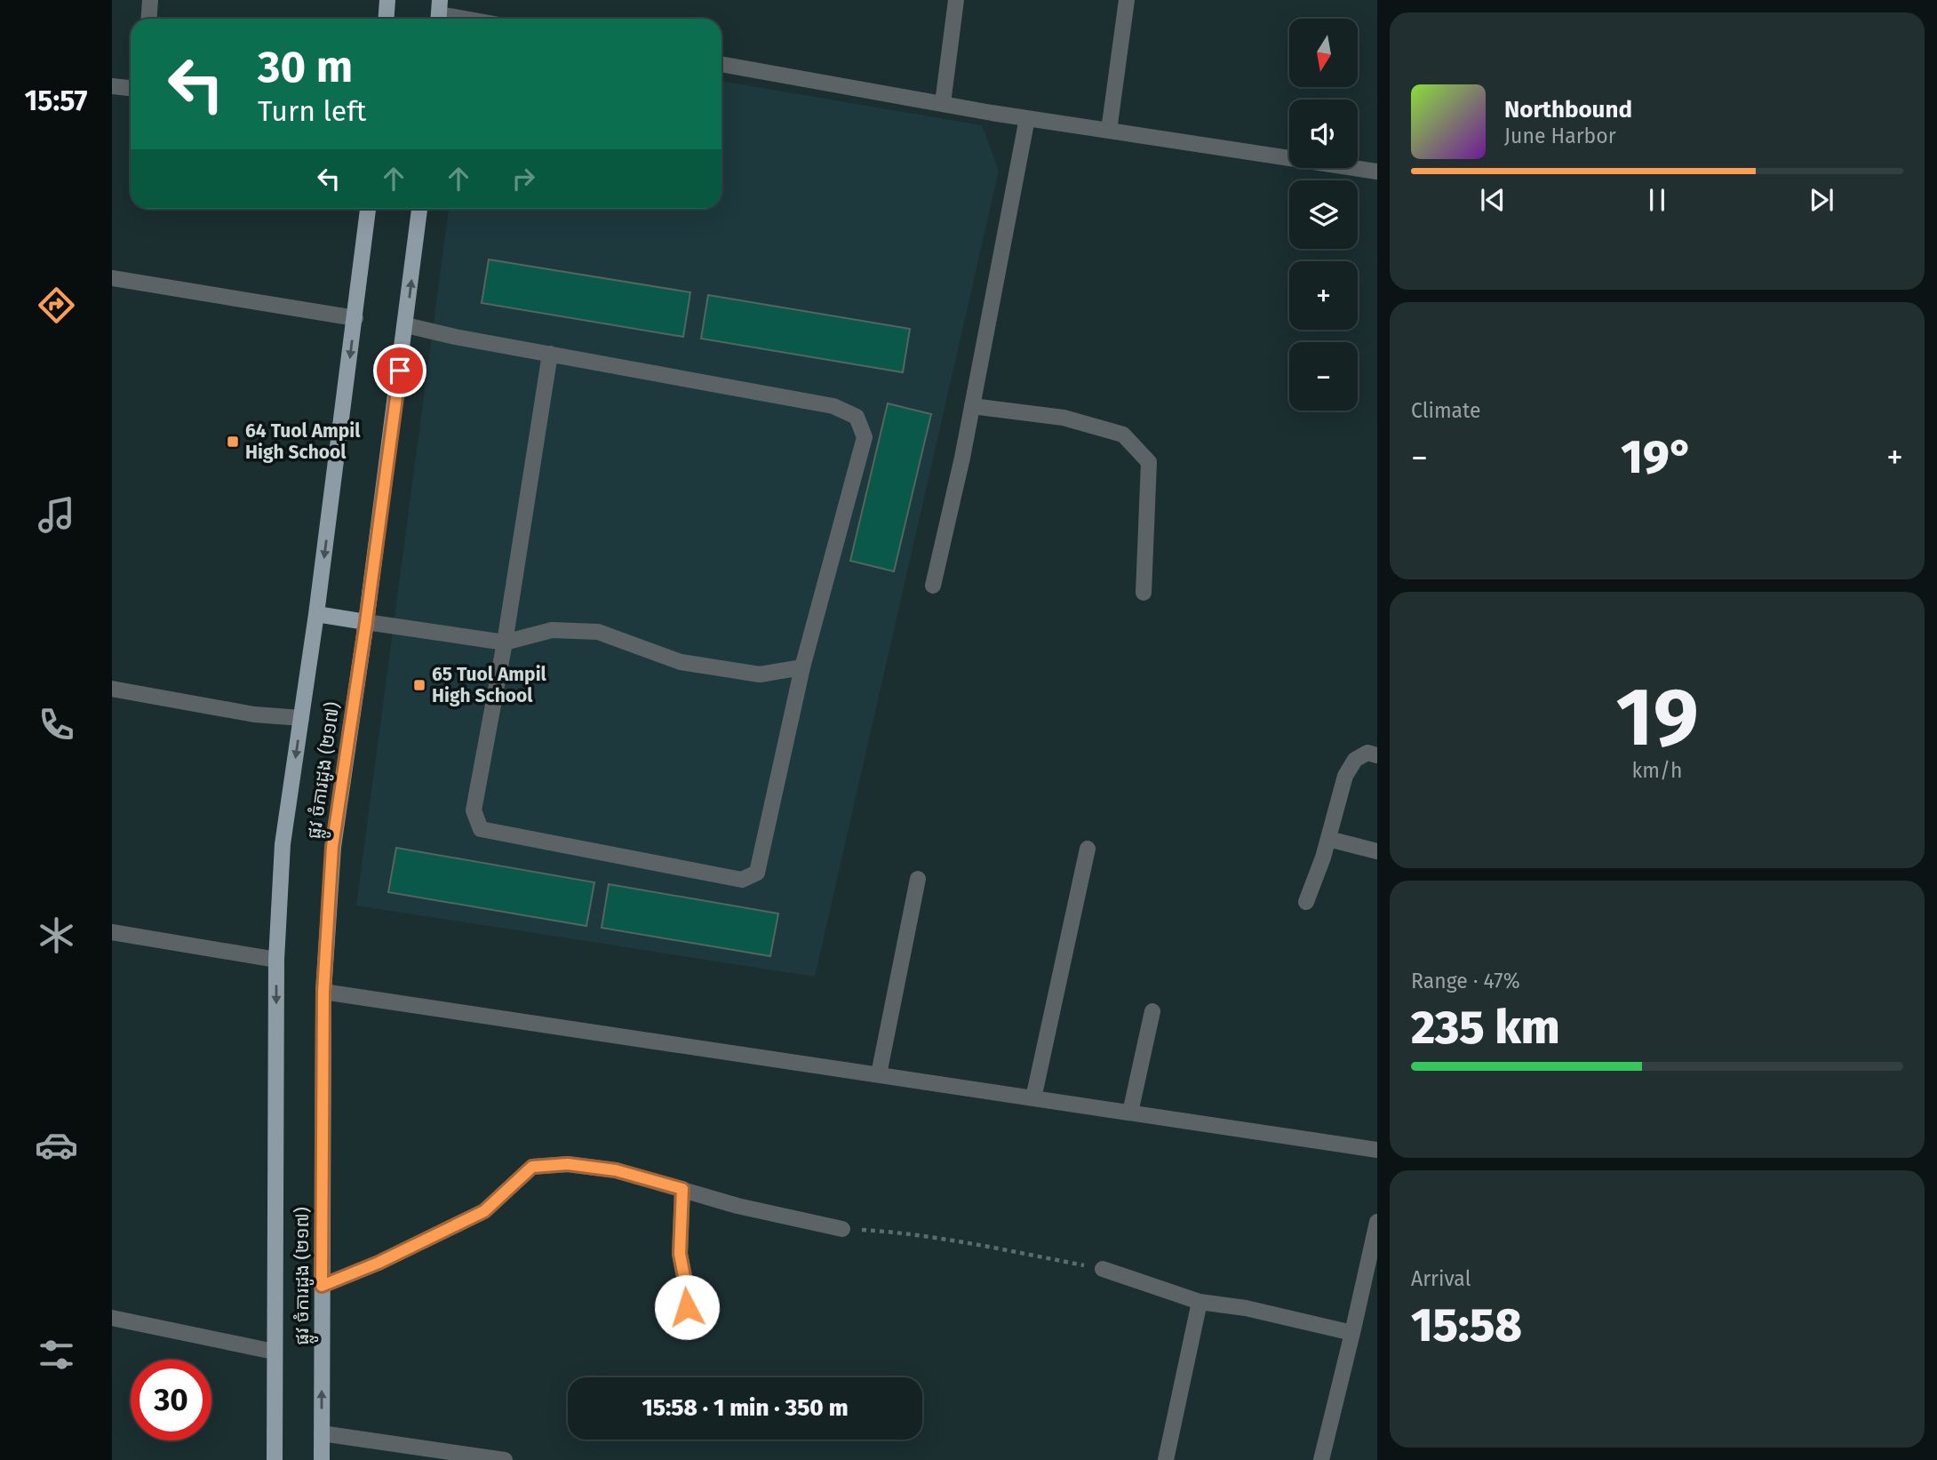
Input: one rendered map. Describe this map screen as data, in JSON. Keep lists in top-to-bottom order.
{
  "streets": {
    "main road": ["ផ្លូវ ចំការដូង (២១៧)"]
  },
  "places": {
    "transit": ["64 Tuol Ampil High School", "65 Tuol Ampil High School"]
  },
  "north": "bottom",
  "page": {
    "tabs": "15:57",
    "map_buttons": ["+", "−"],
    "turn": ["30 m", "Turn left"],
    "song": ["Northbound", "June Harbor"],
    "tile": [
      "Climate",
      ["19", "km/h"],
      ["Range · 47%", "235 km"],
      ["Arrival", "15:58"]
    ],
    "heat": ["−", "19°", "+"],
    "limit": "30",
    "trip": "15:58 · 1 min · 350 m"
  }
}
